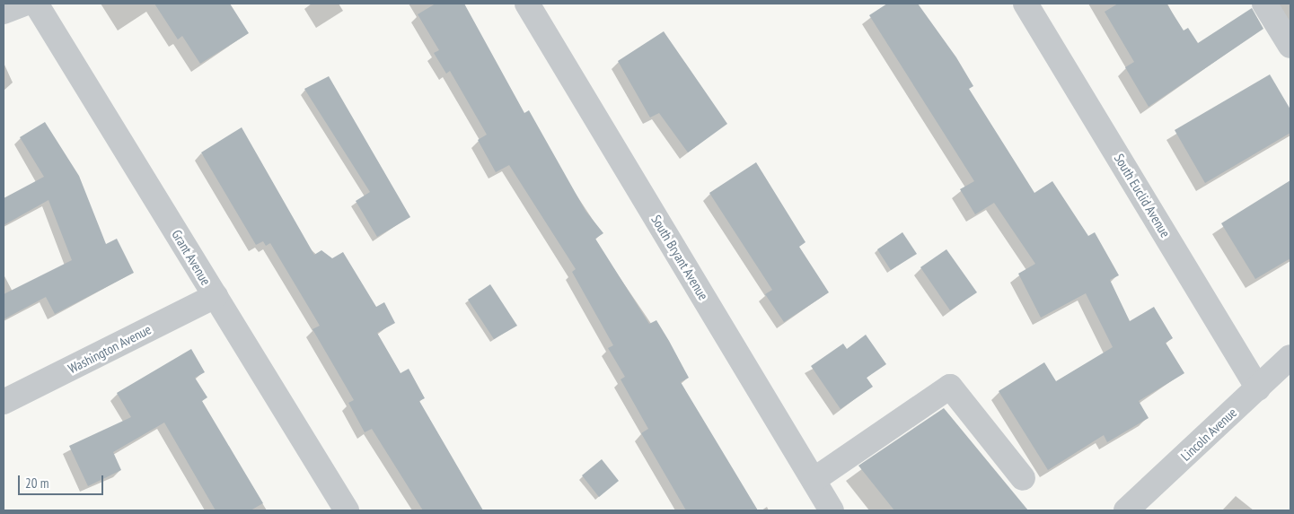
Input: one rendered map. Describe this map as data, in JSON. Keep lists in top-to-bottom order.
{
  "streets": {
    "street": [
      "South Euclid Avenue",
      "Grant Avenue",
      "South Bryant Avenue",
      "Washington Avenue",
      "Lincoln Avenue"
    ]
  },
  "crossings": [
    ["South Euclid Avenue", "Lincoln Avenue"],
    ["Grant Avenue", "Washington Avenue"]
  ],
  "scale_bar": "20 m"
}
